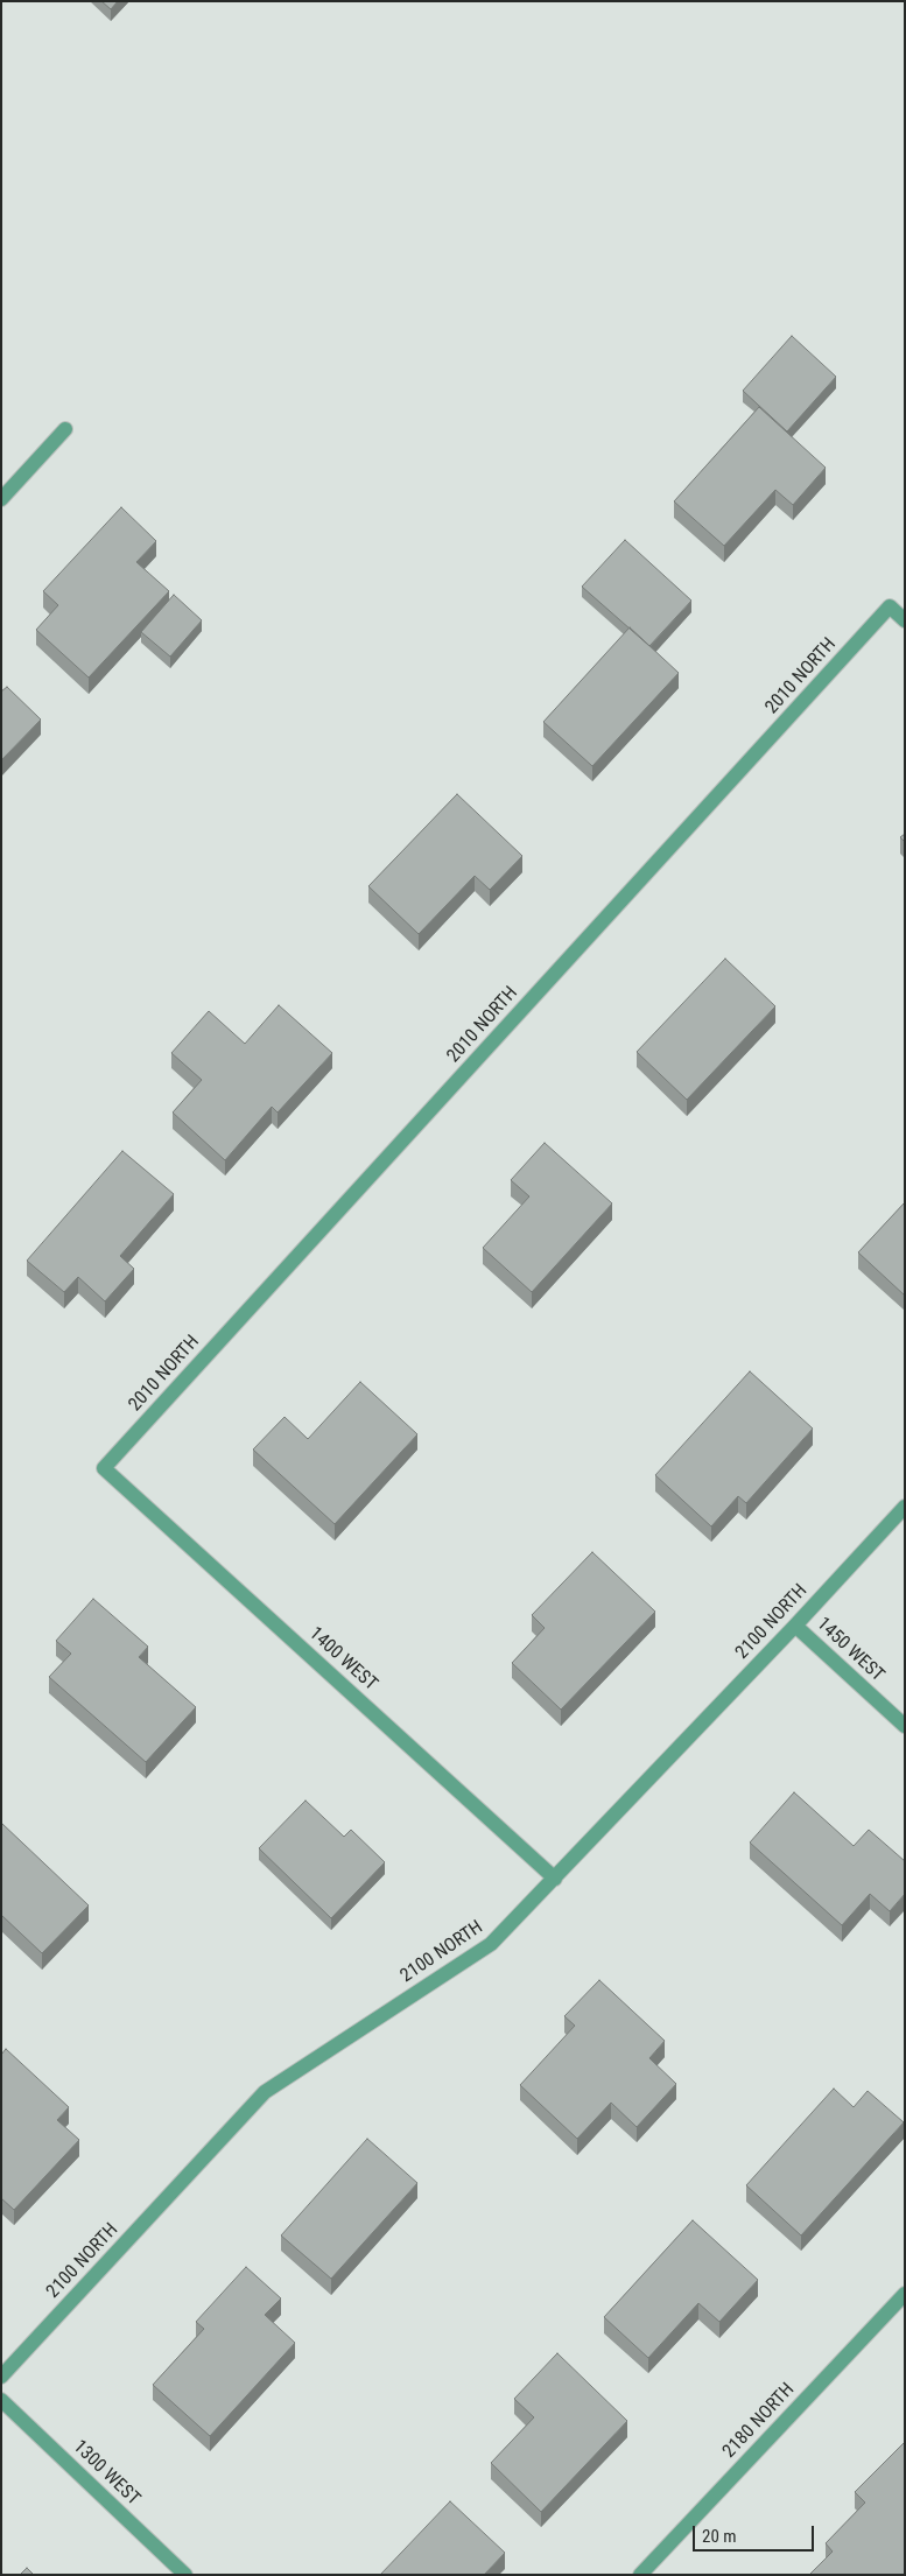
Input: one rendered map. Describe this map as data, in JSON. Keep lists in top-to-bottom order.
{
  "streets": {
    "street": [
      "2010 NORTH",
      "2100 NORTH",
      "1450 WEST",
      "1400 WEST",
      "2180 NORTH",
      "1300 WEST"
    ]
  },
  "crossings": [
    ["2010 NORTH", "1400 WEST"],
    ["2100 NORTH", "1450 WEST"],
    ["2100 NORTH", "1400 WEST"]
  ],
  "scale_bar": "20 m"
}
